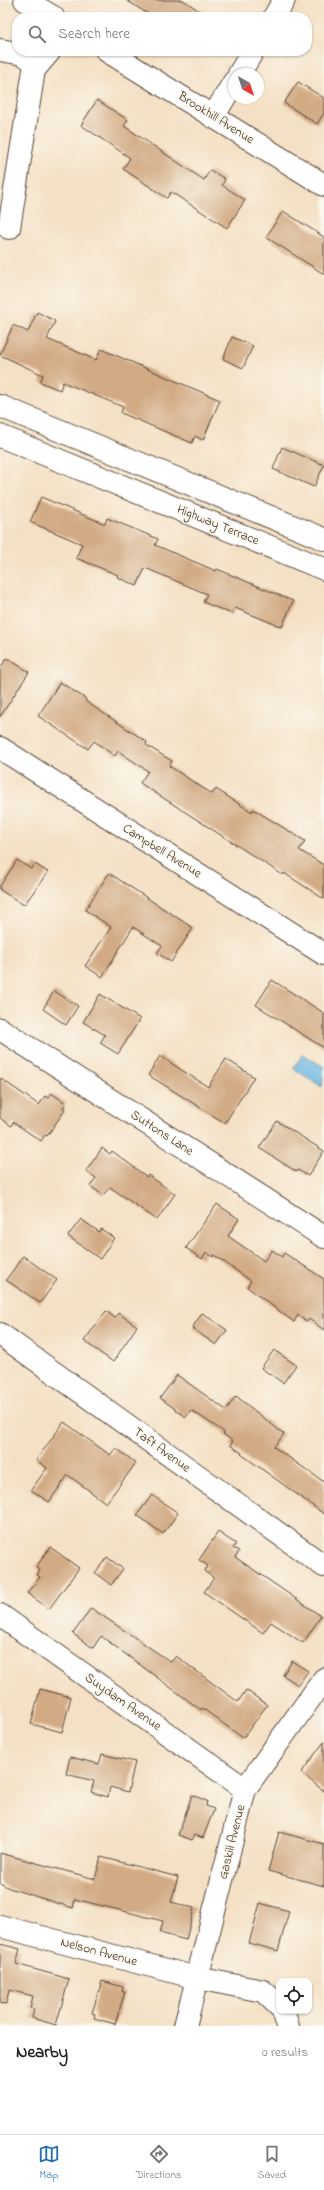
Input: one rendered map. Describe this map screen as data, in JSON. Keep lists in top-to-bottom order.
{
  "streets": {
    "street": [
      "Brookhill Avenue",
      "Highway Terrace",
      "Campbell Avenue",
      "Suttons Lane",
      "Taft Avenue",
      "Suydam Avenue",
      "Gaskill Avenue",
      "Nelson Avenue"
    ]
  },
  "crossings": [
    ["Suydam Avenue", "Gaskill Avenue"],
    ["Gaskill Avenue", "Nelson Avenue"]
  ],
  "north": "bottom right",
  "page": {
    "search": "Search here",
    "heading": ["Nearby", "0 results"],
    "nav": ["Map", "Directions", "Saved"]
  }
}
